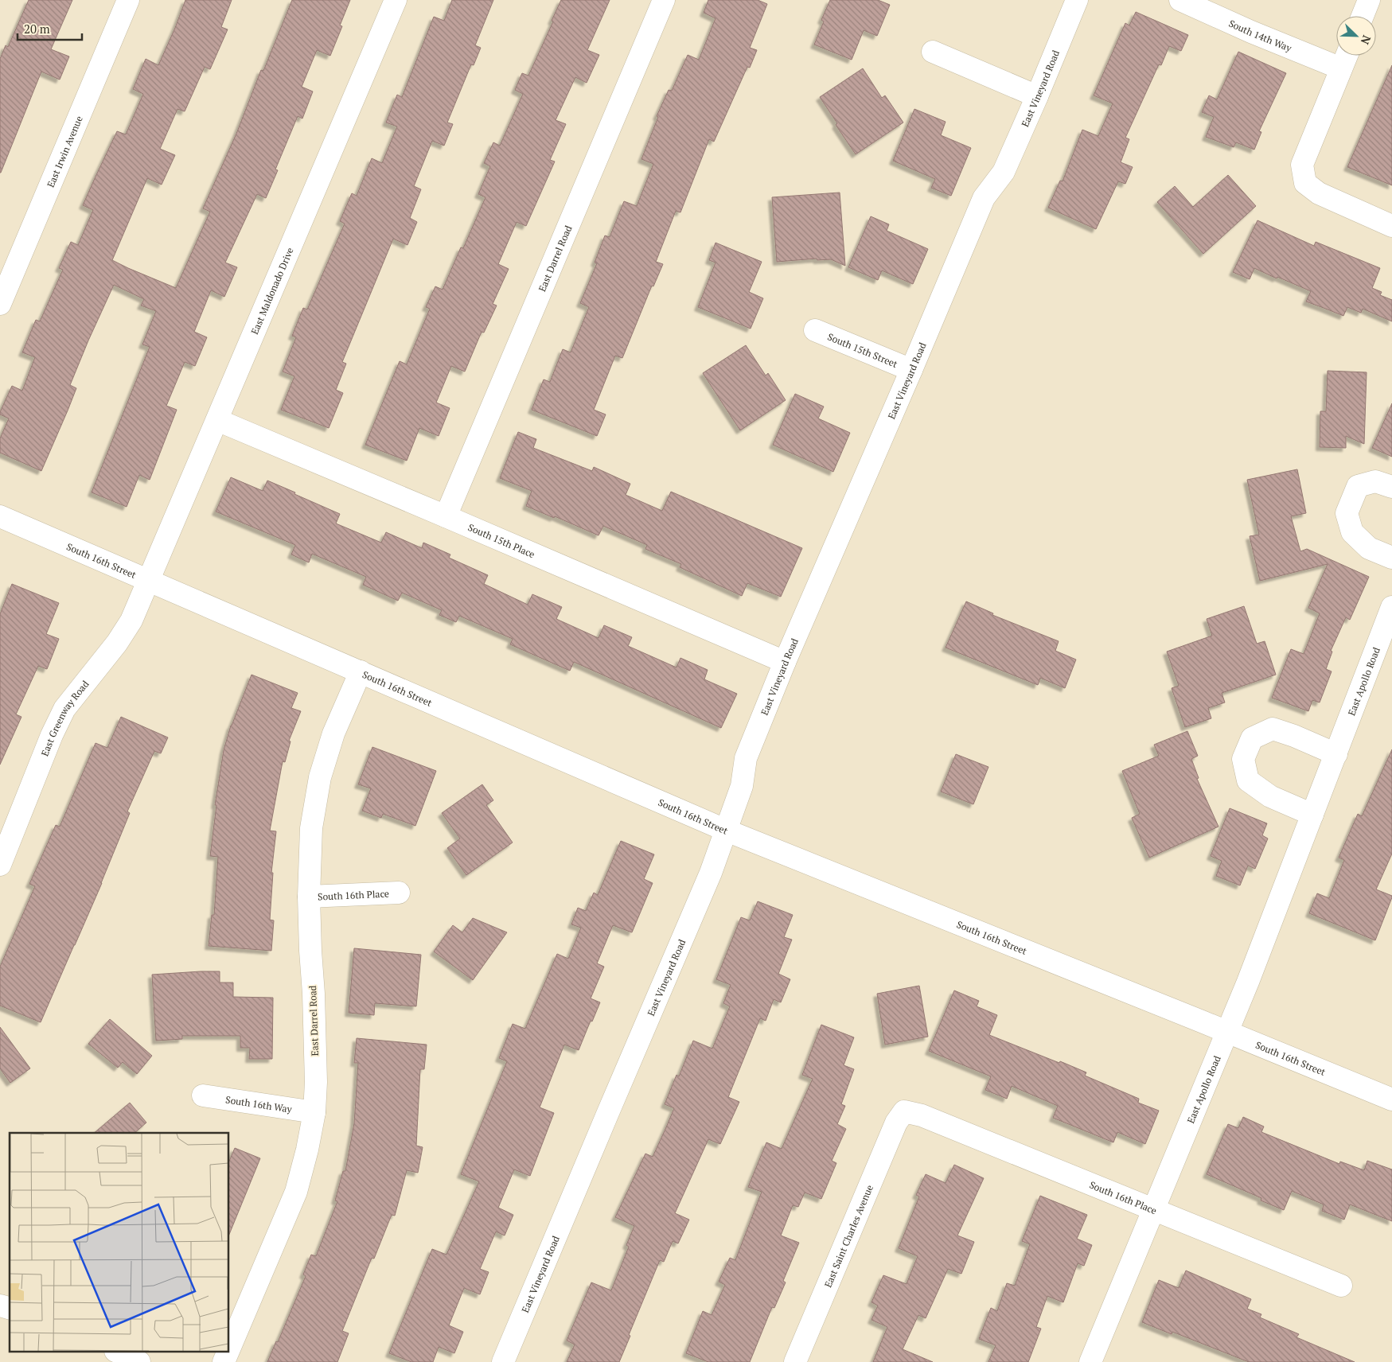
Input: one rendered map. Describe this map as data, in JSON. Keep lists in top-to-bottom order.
{
  "streets": {
    "street": [
      "South 14th Way",
      "East Vineyard Road",
      "East Irwin Avenue",
      "East Darrel Road",
      "East Maldonado Drive",
      "South 15th Street",
      "South 15th Place",
      "South 16th Street",
      "East Apollo Road",
      "East Greenway Road",
      "South 16th Place",
      "South 16th Way",
      "East Saint Charles Avenue"
    ]
  },
  "crossings": [
    ["East Vineyard Road", "South 15th Street"],
    ["East Vineyard Road", "South 15th Place"],
    ["East Vineyard Road", "South 16th Street"],
    ["East Darrel Road", "South 15th Place"],
    ["East Darrel Road", "South 16th Street"],
    ["East Darrel Road", "South 16th Place"],
    ["East Darrel Road", "South 16th Way"],
    ["East Maldonado Drive", "South 15th Place"],
    ["East Maldonado Drive", "South 16th Street"],
    ["East Maldonado Drive", "East Greenway Road"],
    ["South 16th Street", "East Apollo Road"],
    ["South 16th Street", "East Greenway Road"],
    ["East Apollo Road", "South 16th Place"],
    ["South 16th Place", "East Saint Charles Avenue"]
  ],
  "scale_bar": "20 m",
  "north": "bottom right"
}
